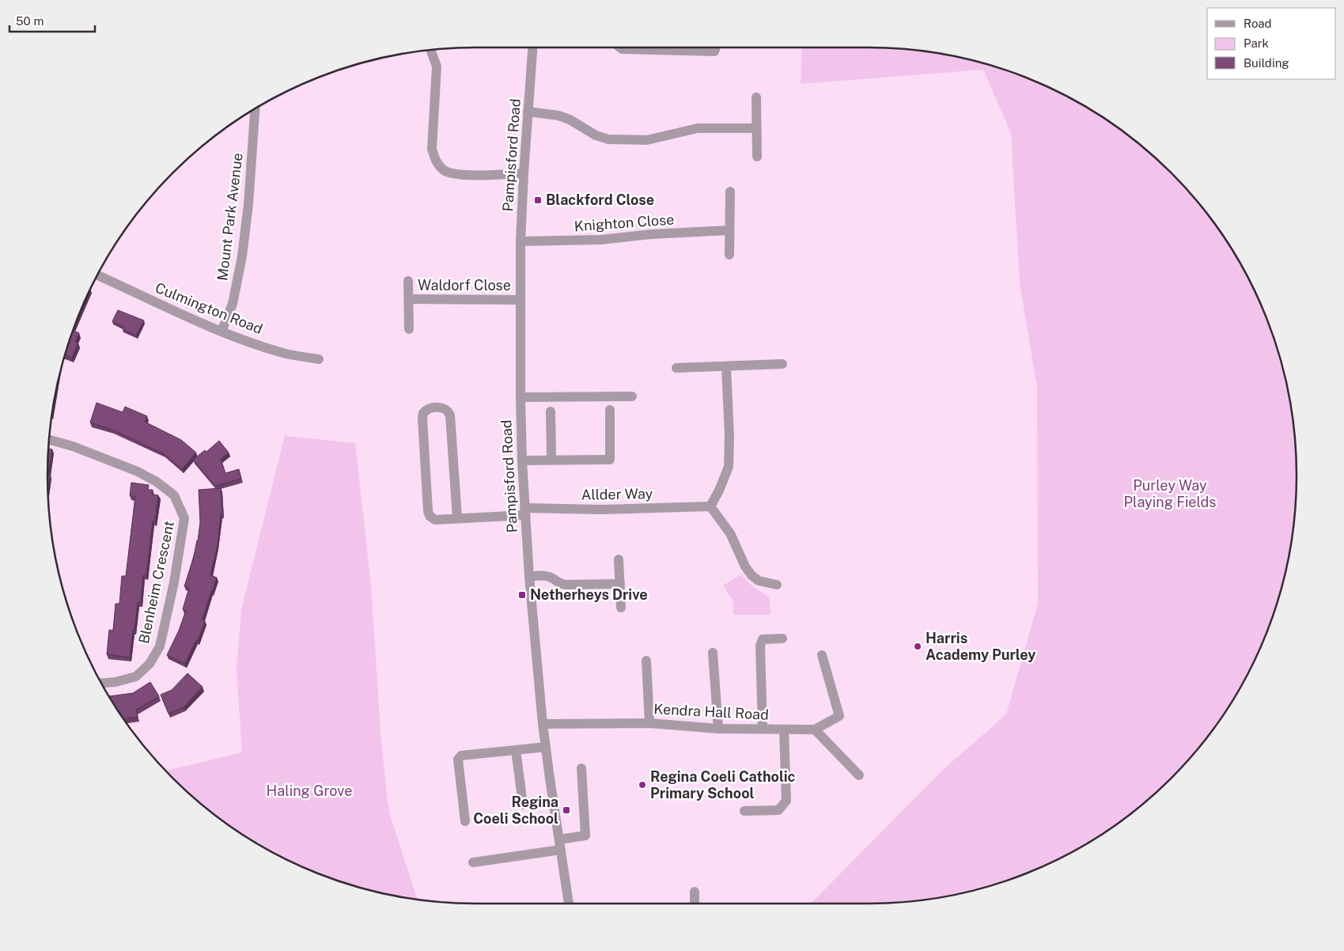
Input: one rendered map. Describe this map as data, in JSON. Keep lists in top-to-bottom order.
{
  "streets": {
    "street": [
      "Pampisford Road",
      "Mount Park Avenue",
      "Knighton Close",
      "Waldorf Close",
      "Culmington Road",
      "Allder Way",
      "Blenheim Crescent",
      "Kendra Hall Road"
    ]
  },
  "crossings": [
    ["Pampisford Road", "Knighton Close"],
    ["Pampisford Road", "Waldorf Close"],
    ["Pampisford Road", "Allder Way"],
    ["Pampisford Road", "Kendra Hall Road"],
    ["Mount Park Avenue", "Culmington Road"]
  ],
  "parks": ["Purley Way Playing Fields", "Haling Grove"],
  "places": {
    "transit": ["Blackford Close", "Netherheys Drive", "Regina Coeli School"],
    "other": ["Harris Academy Purley", "Regina Coeli Catholic Primary School"]
  },
  "legend": ["Road", "Park", "Building"],
  "scale_bar": "50 m"
}
